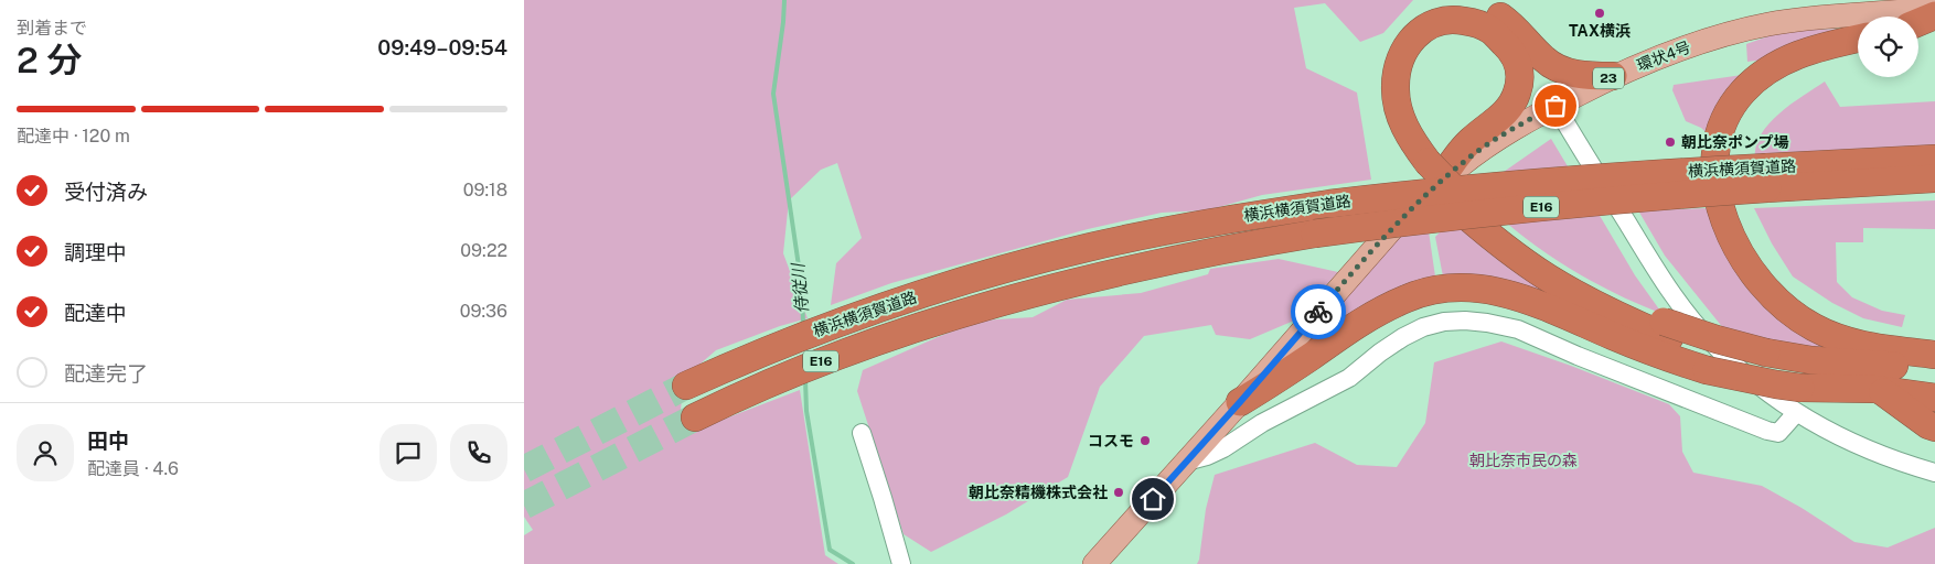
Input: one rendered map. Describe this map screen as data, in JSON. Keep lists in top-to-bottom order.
{
  "streets": {
    "highway": ["横浜横須賀道路", "E16"],
    "main road": ["環状4号", "23"]
  },
  "water": ["侍従川"],
  "parks": ["朝比奈市民の森"],
  "places": [
    "TAX横浜",
    "朝比奈ポンプ場",
    "コスモ",
    "朝比奈精機株式会社"
  ],
  "page": {
    "heading": ["2 分", "到着まで", "09:49–09:54"],
    "panel": ["田中", "配達員 · 4.6"],
    "bar": "配達中 · 120 m",
    "list": [
      ["受付済み", "09:18"],
      ["調理中", "09:22"],
      ["配達中", "09:36"],
      "配達完了"
    ]
  }
}
